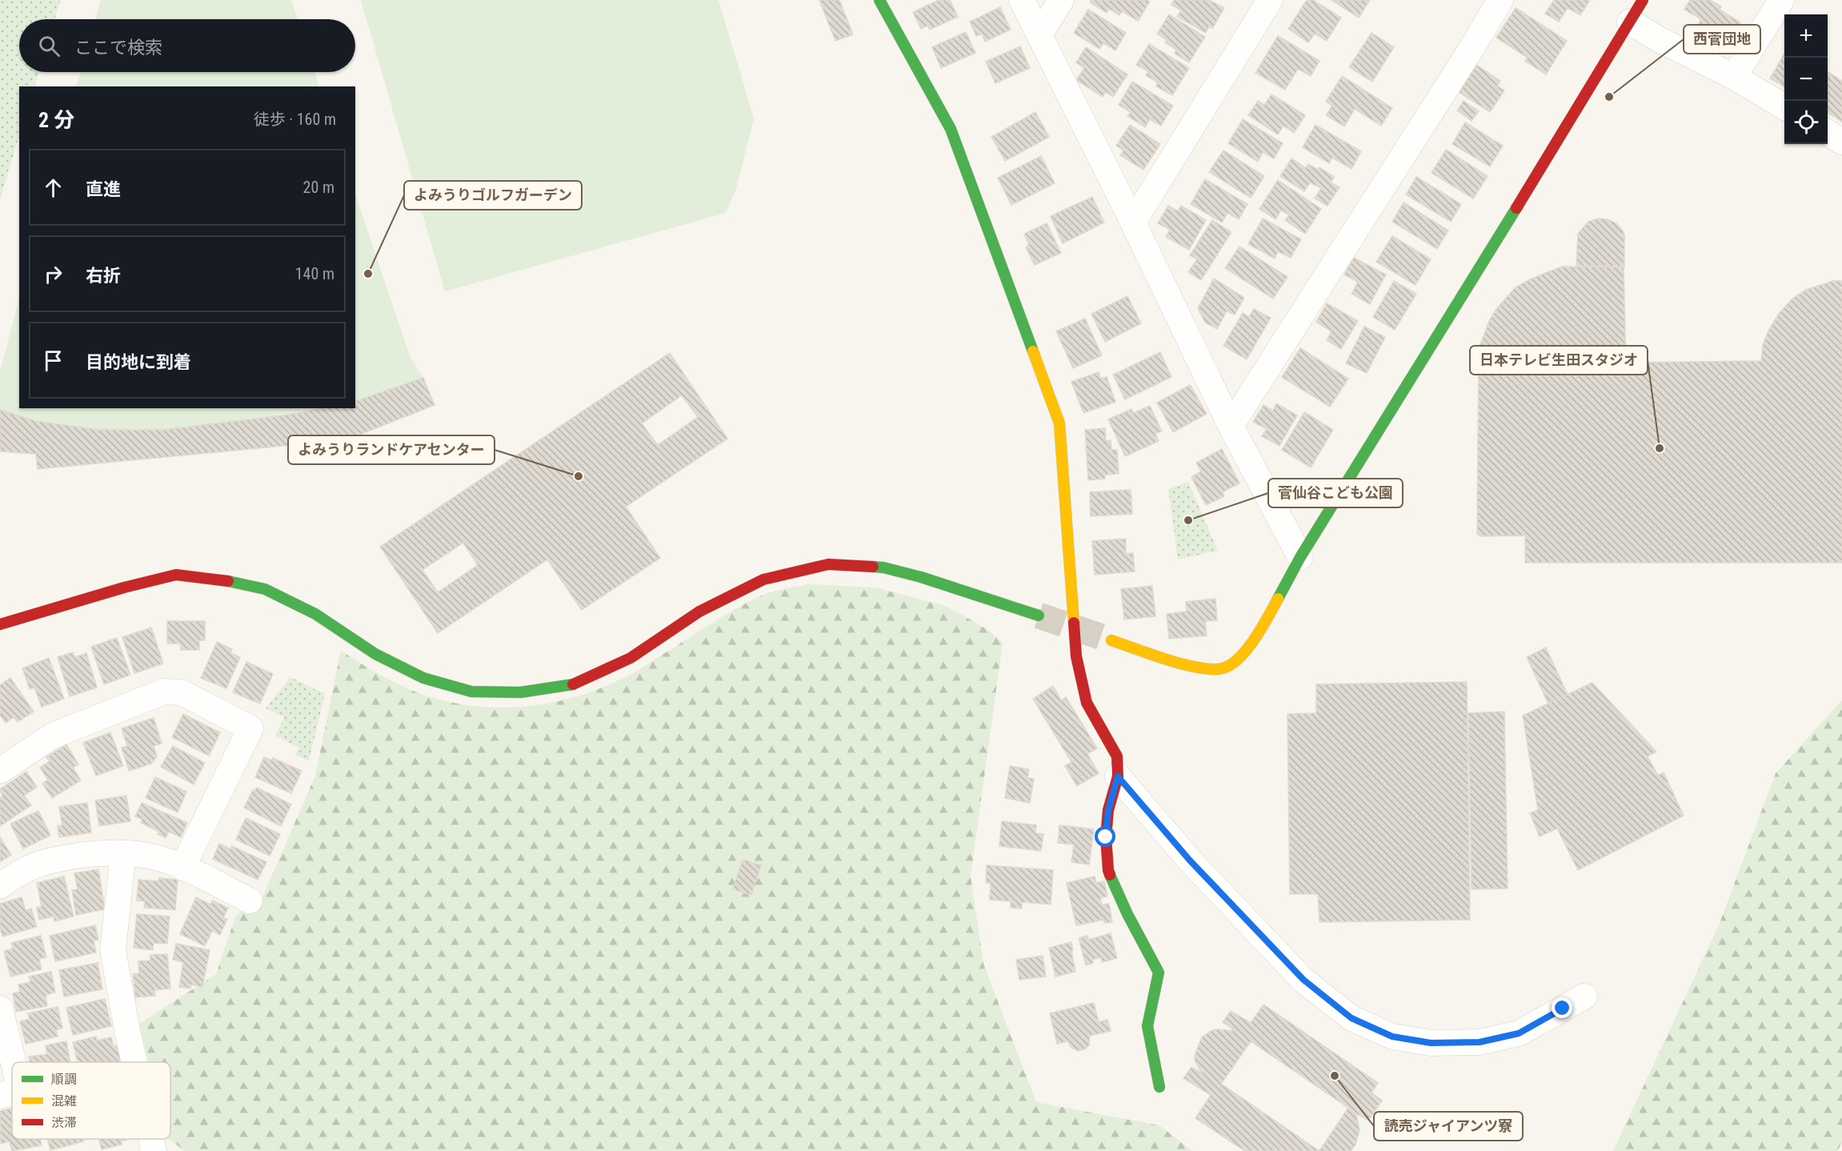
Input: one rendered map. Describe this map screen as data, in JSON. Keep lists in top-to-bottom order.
{
  "places": [
    "西菅団地",
    "よみうりゴルフガーデン",
    "日本テレビ生田スタジオ",
    "よみうりランドケアセンター",
    "菅仙谷こども公園",
    "読売ジャイアンツ寮"
  ],
  "legend": ["順調", "混雑", "渋滞"],
  "page": {
    "map_buttons": ["+", "−"],
    "search": "ここで検索",
    "heading": ["2 分", "徒歩 · 160 m"],
    "list": [
      ["直進", "20 m"],
      ["右折", "140 m"],
      "目的地に到着"
    ]
  }
}
